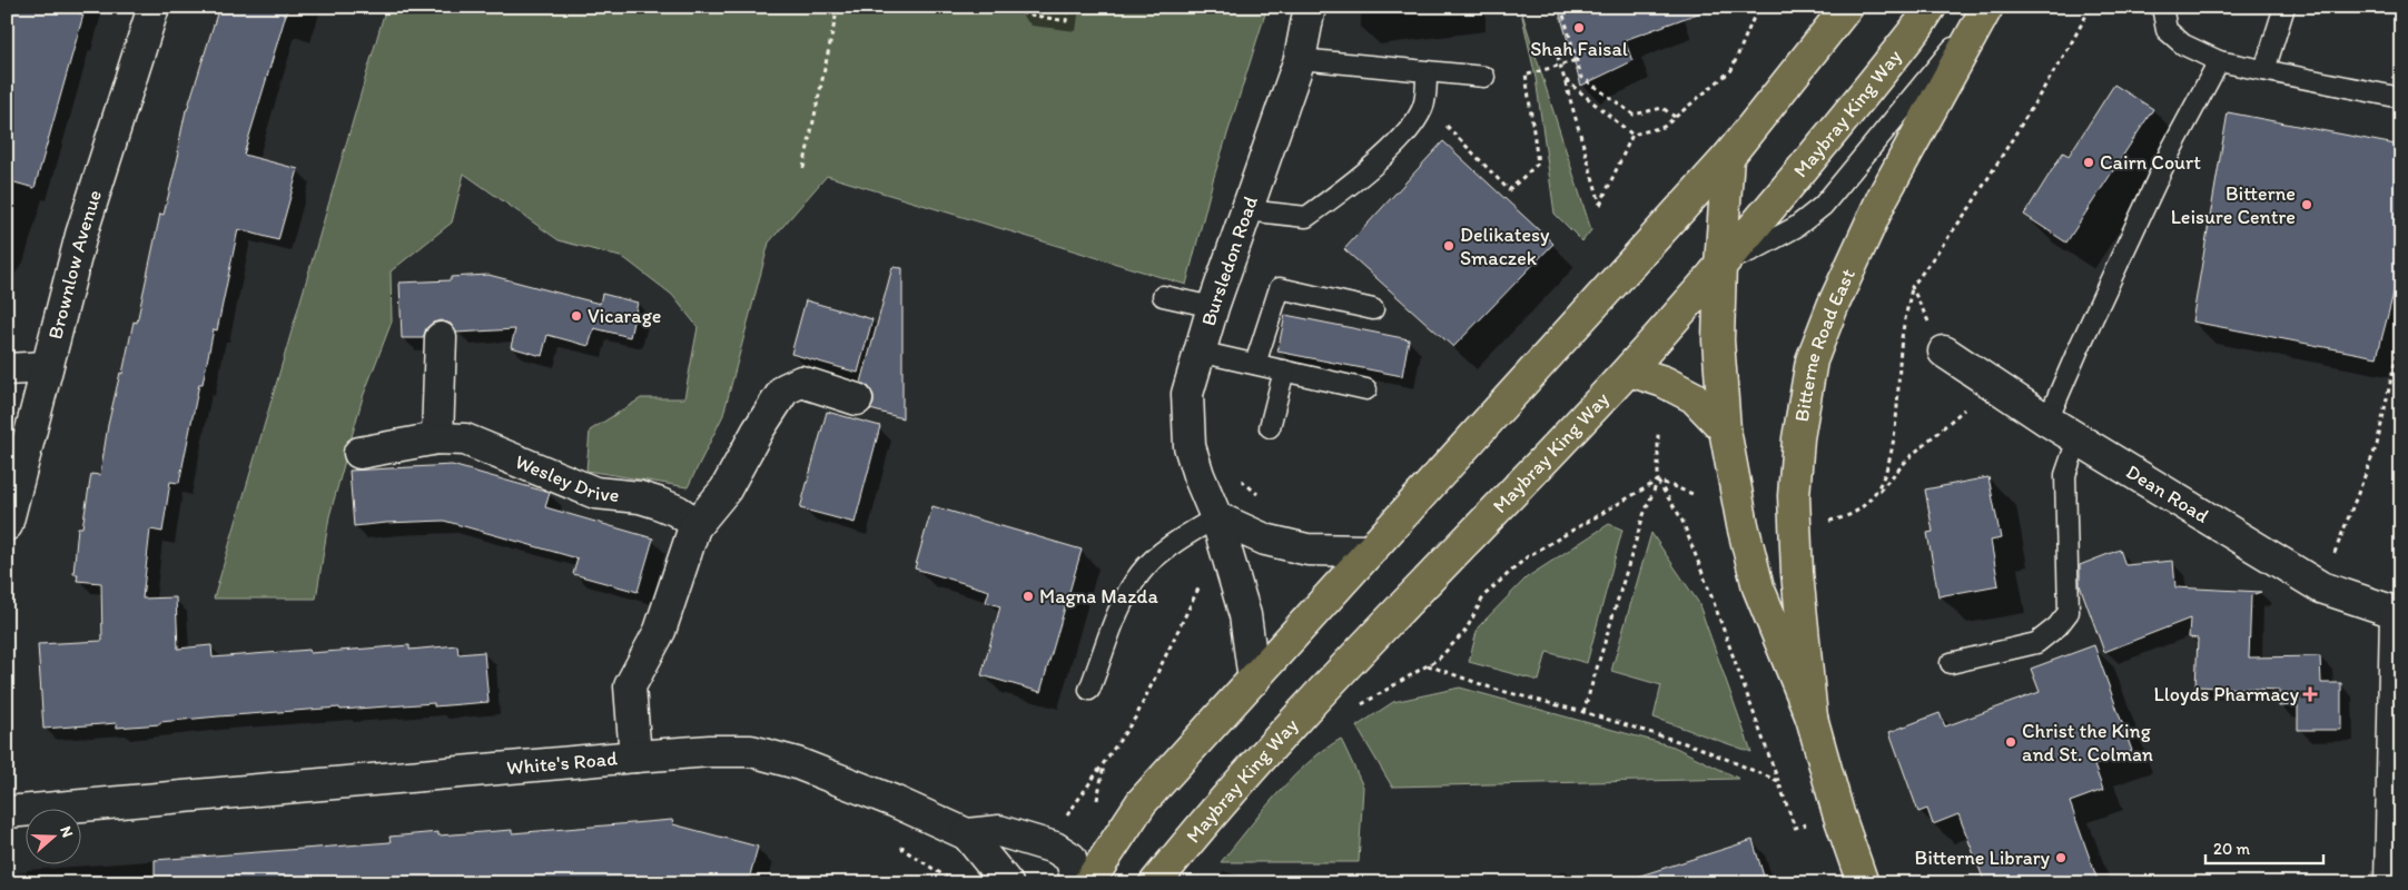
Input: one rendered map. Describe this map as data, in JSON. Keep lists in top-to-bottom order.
{
  "streets": {
    "main road": ["Maybray King Way", "Bitterne Road East"],
    "street": [
      "Bursledon Road",
      "Brownlow Avenue",
      "Wesley Drive",
      "Dean Road",
      "White's Road"
    ]
  },
  "crossings": [
    ["Maybray King Way", "Bitterne Road East"]
  ],
  "places": {
    "other": [
      "Shah Faisal",
      "Cairn Court",
      "Bitterne Leisure Centre",
      "Delikatesy Smaczek",
      "Vicarage",
      "Magna Mazda",
      "Christ the King and St. Colman",
      "Bitterne Library"
    ],
    "health": ["Lloyds Pharmacy"]
  },
  "scale_bar": "20 m",
  "north": "right"
}
